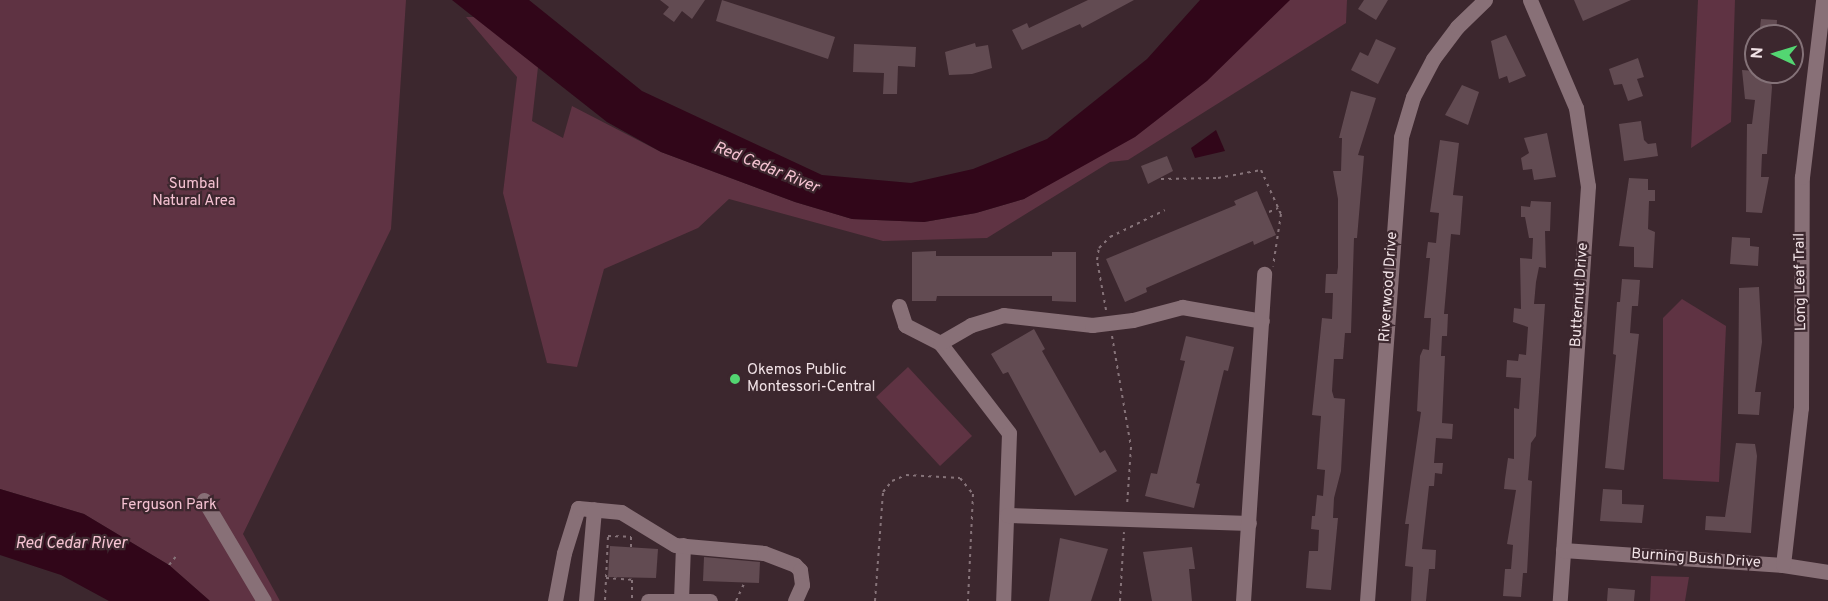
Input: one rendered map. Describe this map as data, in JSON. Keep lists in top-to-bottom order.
{
  "streets": {
    "street": [
      "Long Leaf Trail",
      "Riverwood Drive",
      "Butternut Drive",
      "Burning Bush Drive"
    ]
  },
  "crossings": [
    ["Long Leaf Trail", "Burning Bush Drive"],
    ["Butternut Drive", "Burning Bush Drive"]
  ],
  "water": ["Red Cedar River"],
  "parks": ["Sumbal Natural Area", "Ferguson Park"],
  "places": ["Okemos Public Montessori-Central"],
  "north": "left"
}
